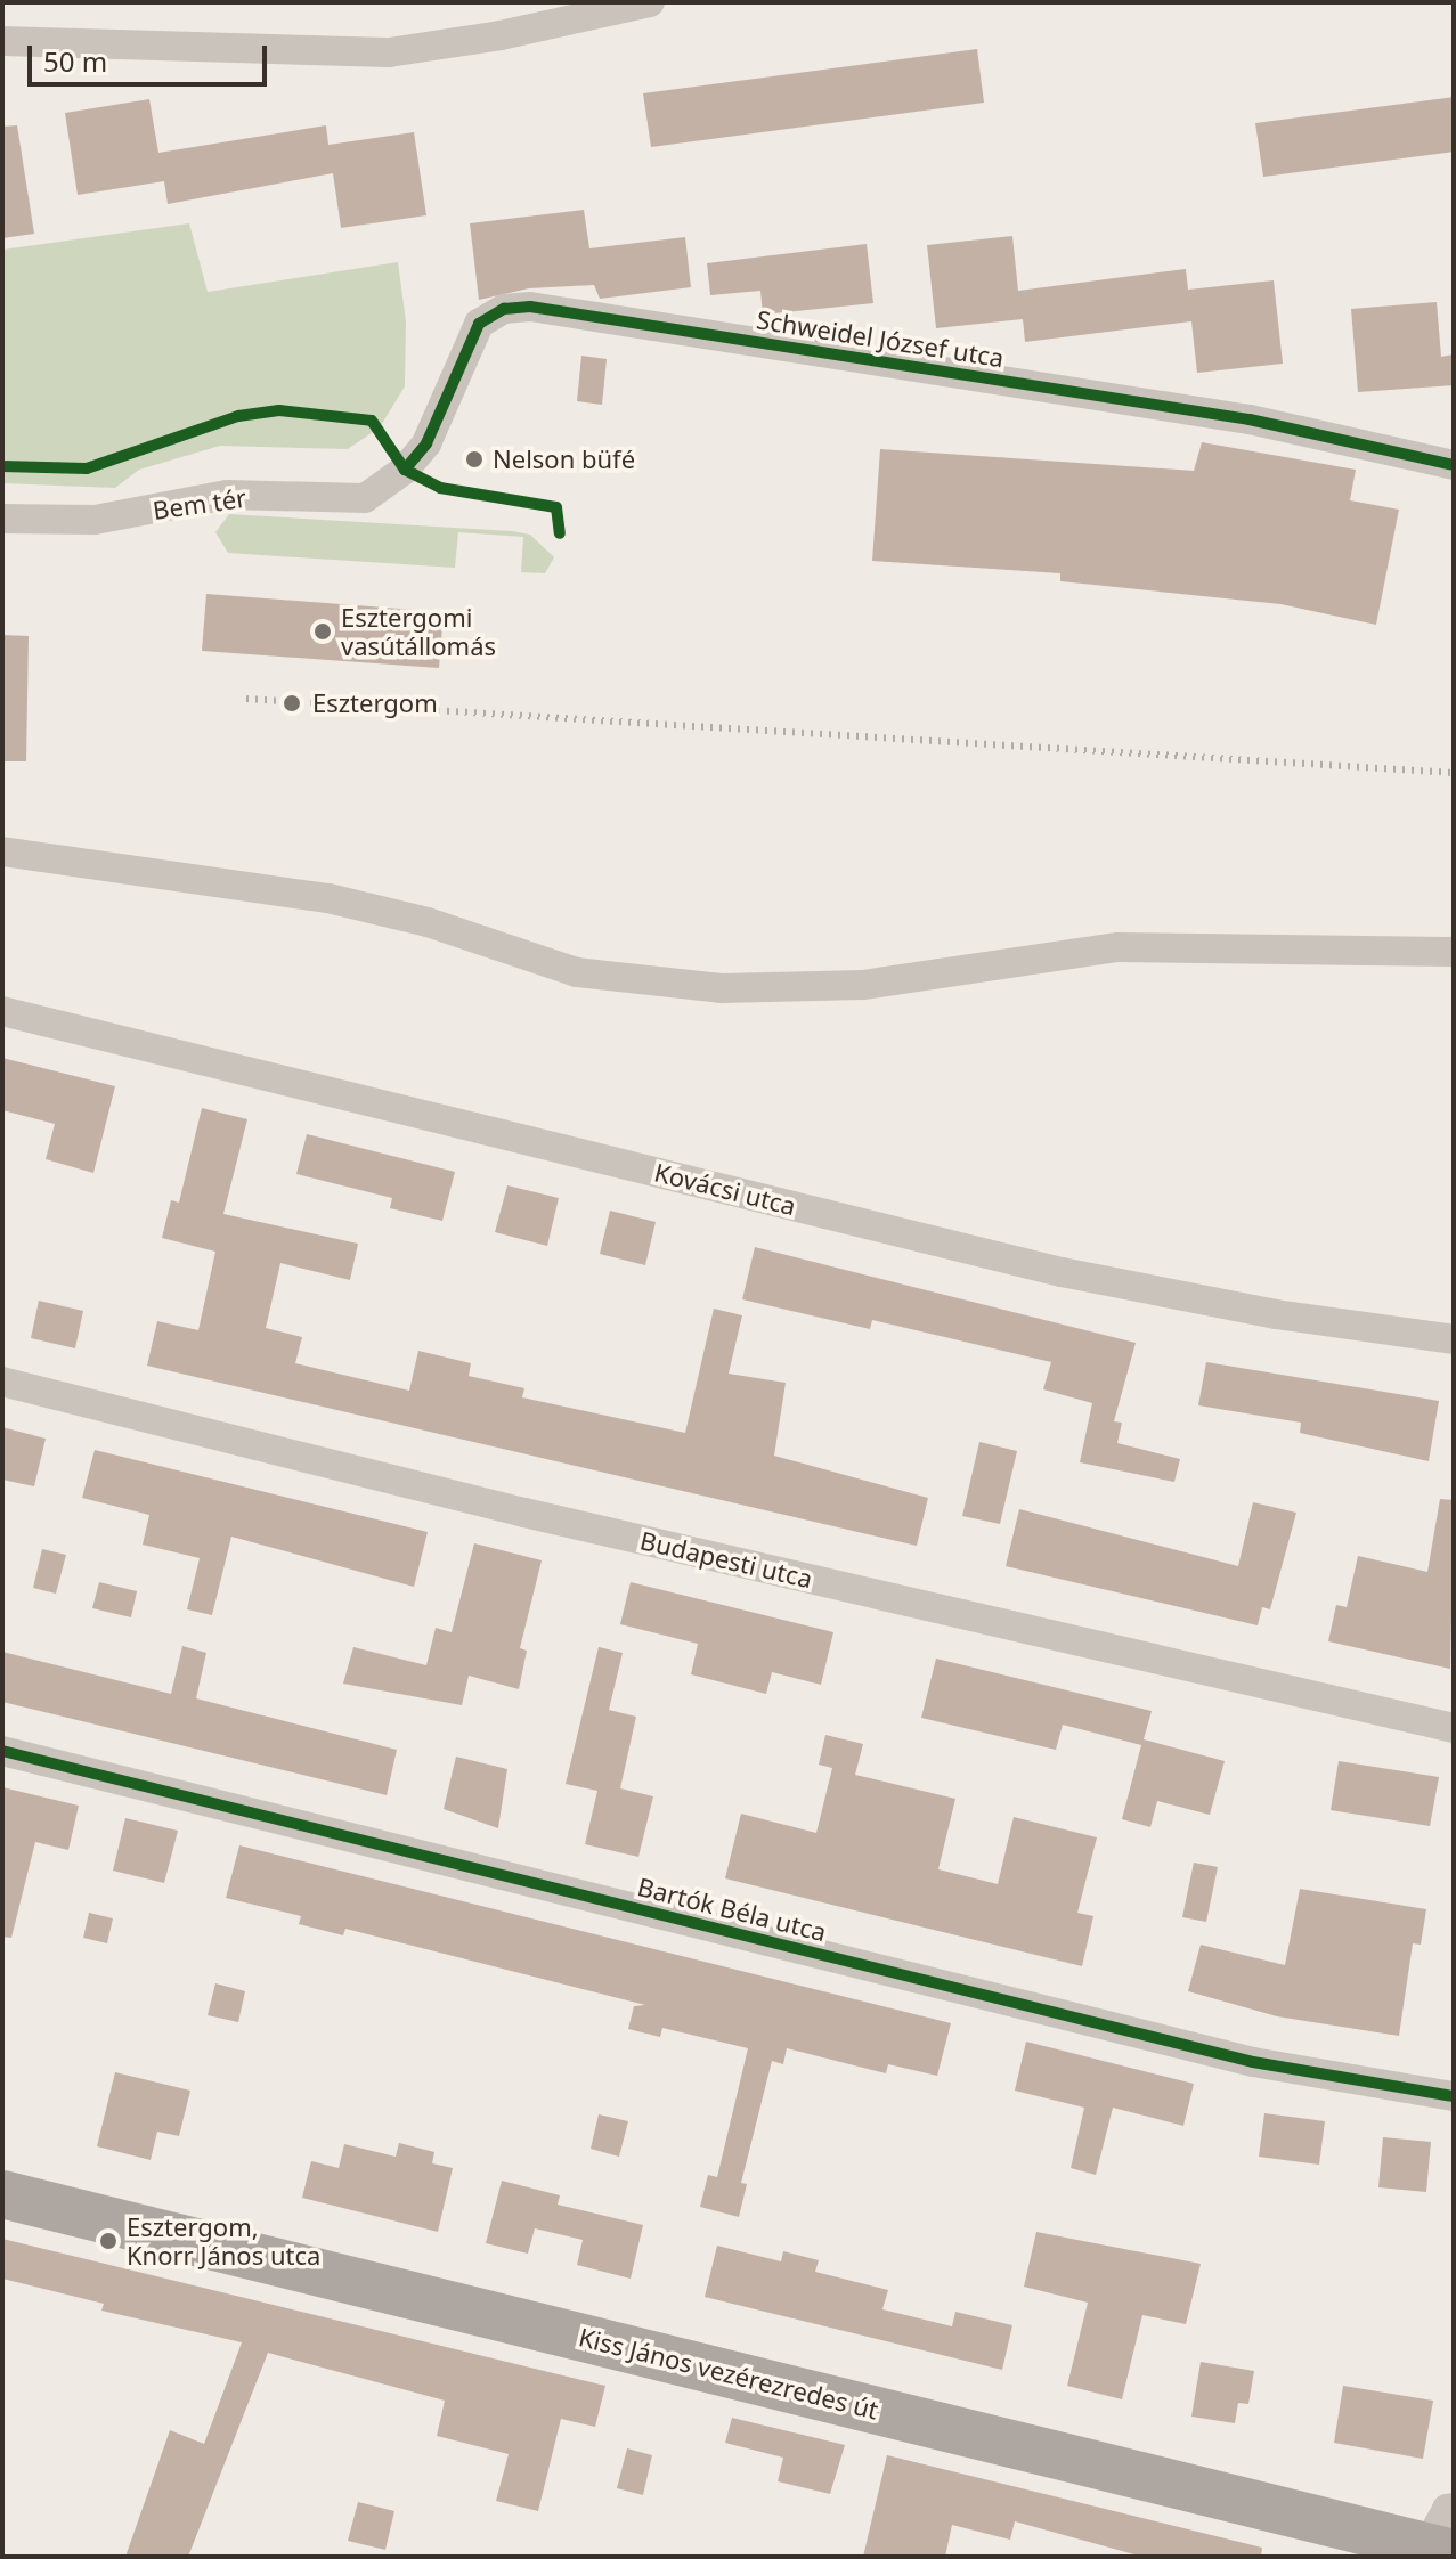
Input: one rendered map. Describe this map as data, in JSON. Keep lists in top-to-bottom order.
{
  "streets": {
    "main road": ["Kiss János vezérezredes út"],
    "street": [
      "Schweidel József utca",
      "Bem tér",
      "Kovácsi utca",
      "Budapesti utca",
      "Bartók Béla utca"
    ]
  },
  "crossings": [
    ["Schweidel József utca", "Bem tér"]
  ],
  "places": [
    "Nelson büfé",
    "Esztergomi vasútállomás",
    "Esztergom",
    "Esztergom, Knorr János utca"
  ],
  "scale_bar": "50 m"
}
